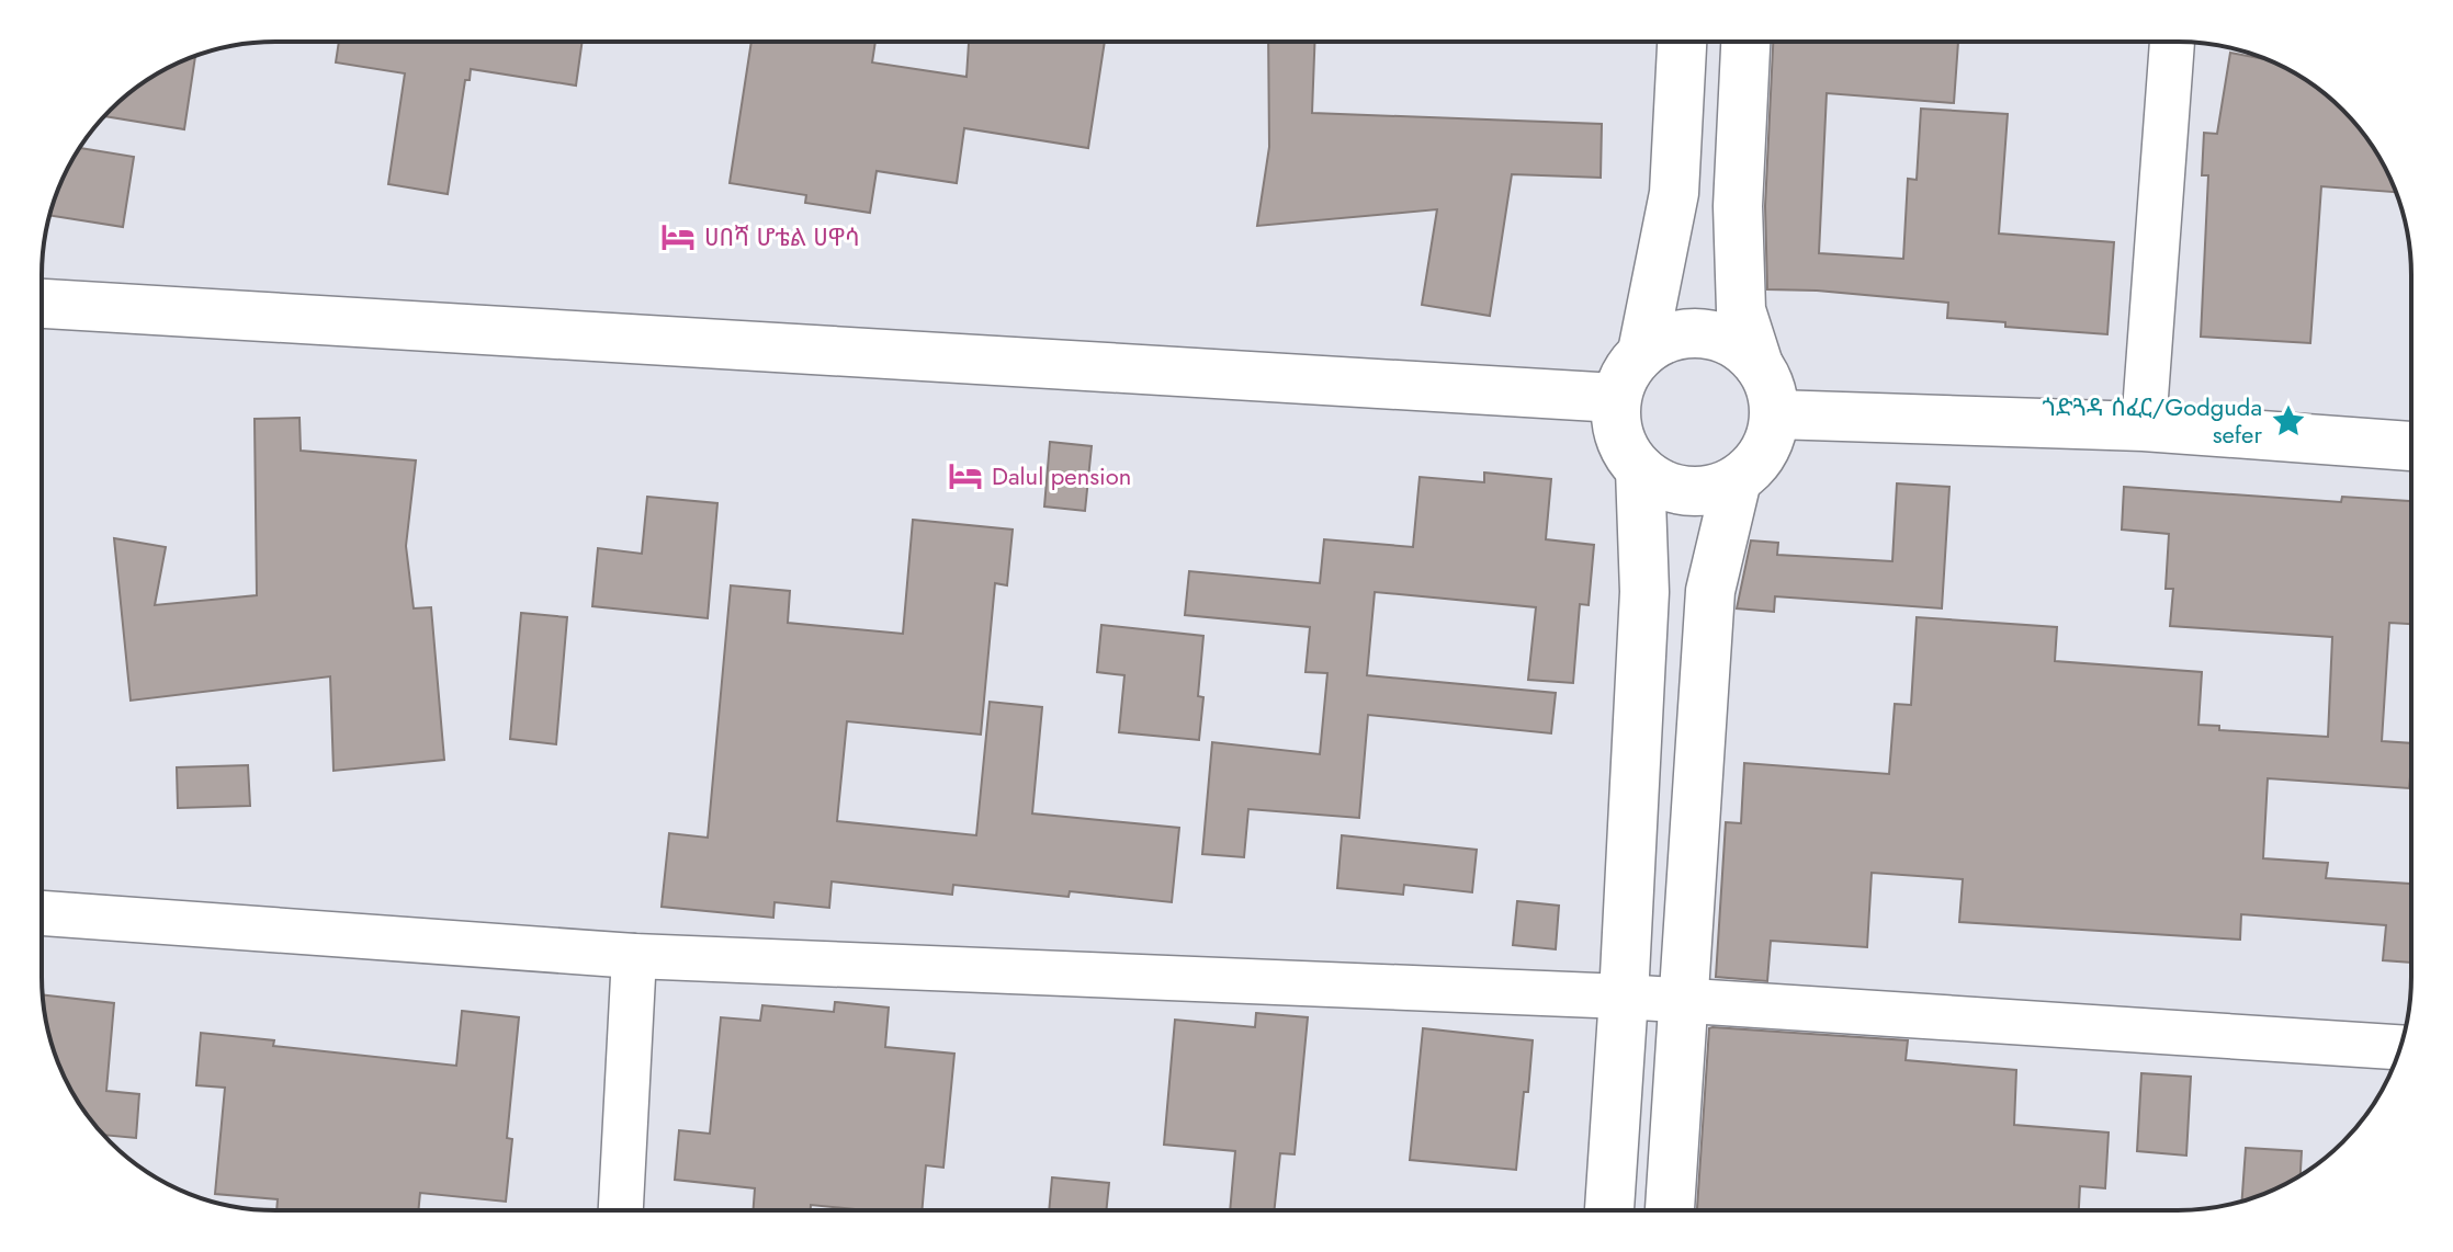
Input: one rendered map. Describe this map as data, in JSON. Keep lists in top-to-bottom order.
{
  "places": {
    "hotel": ["ሀበሻ ሆቴል ሀዋሳ", "Dalul pension"],
    "place": ["ጎድጓዳ ሰፈር/Godguda sefer"]
  }
}
